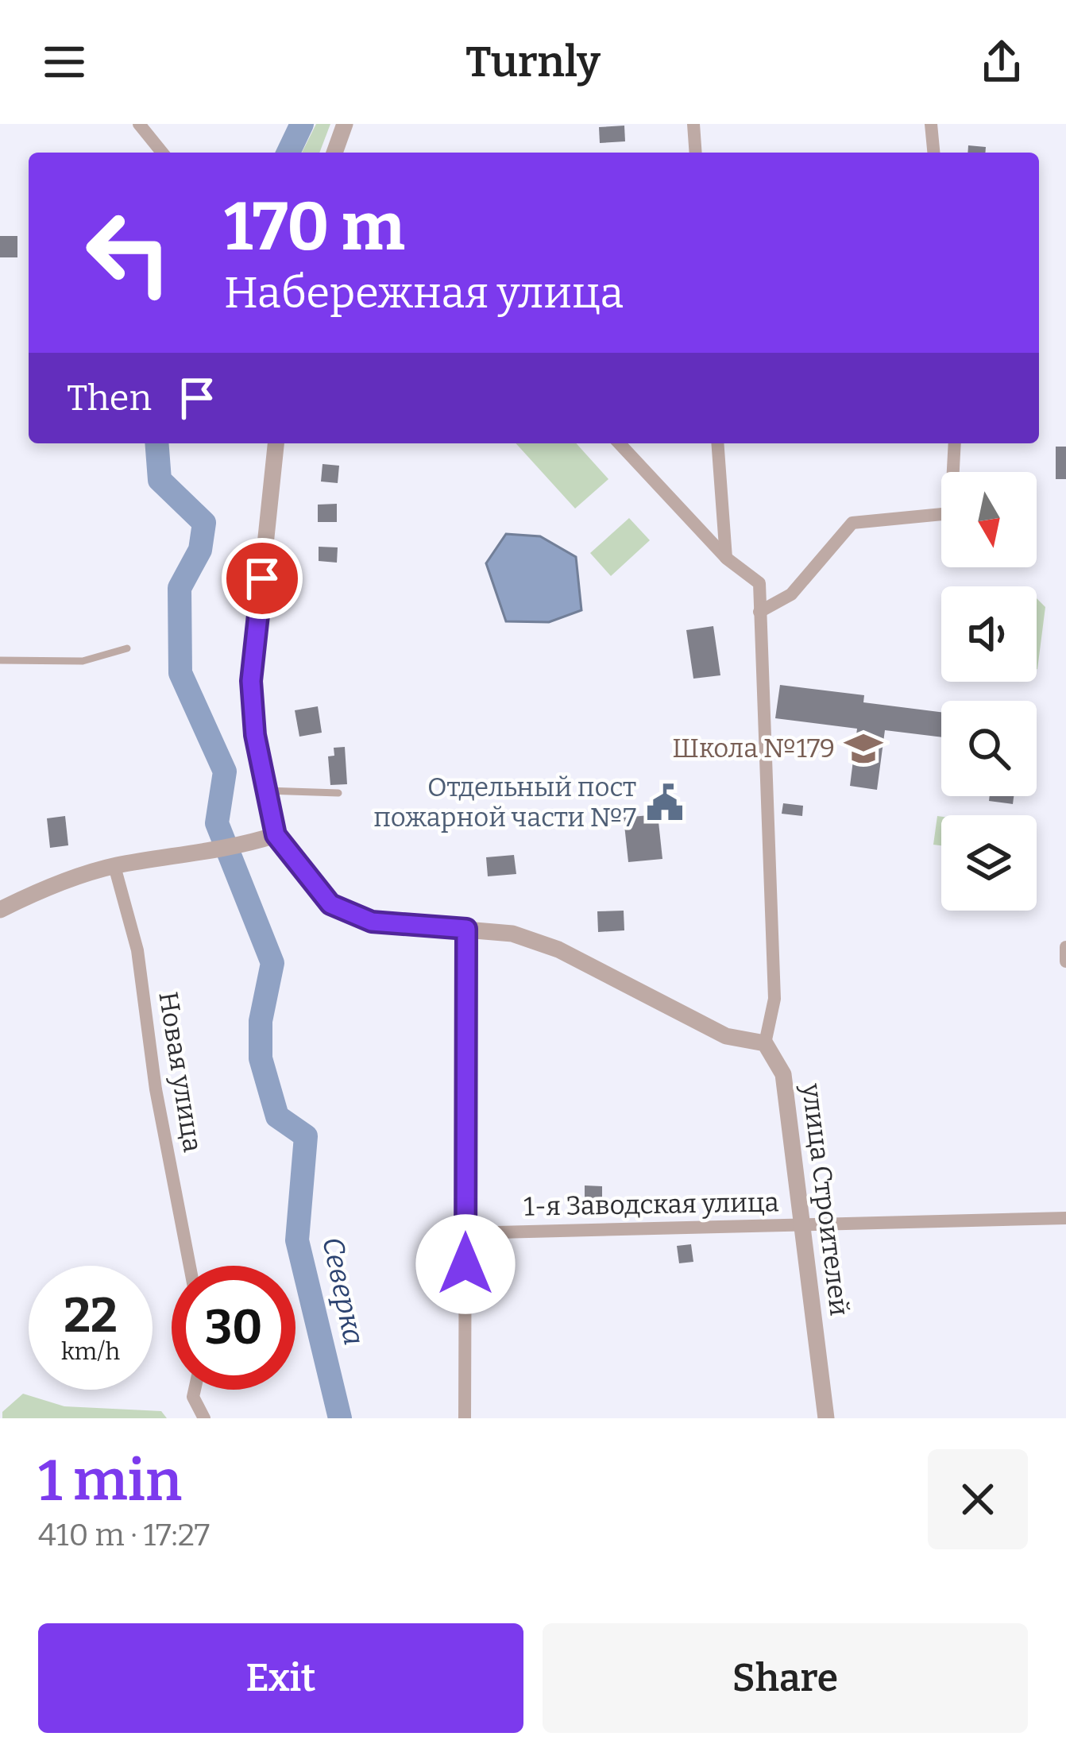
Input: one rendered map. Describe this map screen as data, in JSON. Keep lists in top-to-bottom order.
{
  "streets": {
    "street": ["Новая улица", "улица Строителей", "1-я Заводская улица"]
  },
  "crossings": [
    ["улица Строителей", "1-я Заводская улица"]
  ],
  "water": ["Северка"],
  "places": {
    "school or university": ["Школа №179"],
    "public building": ["Отдельный пост пожарной части №7"]
  },
  "north": "bottom",
  "page": {
    "header": "Turnly",
    "turn": ["170 m", "Набережная улица"],
    "then": "Then",
    "speed": "22 km/h",
    "limit": "30",
    "heading": ["1 min", "410 m · 17:27"],
    "buttons": ["Exit", "Share"]
  }
}
